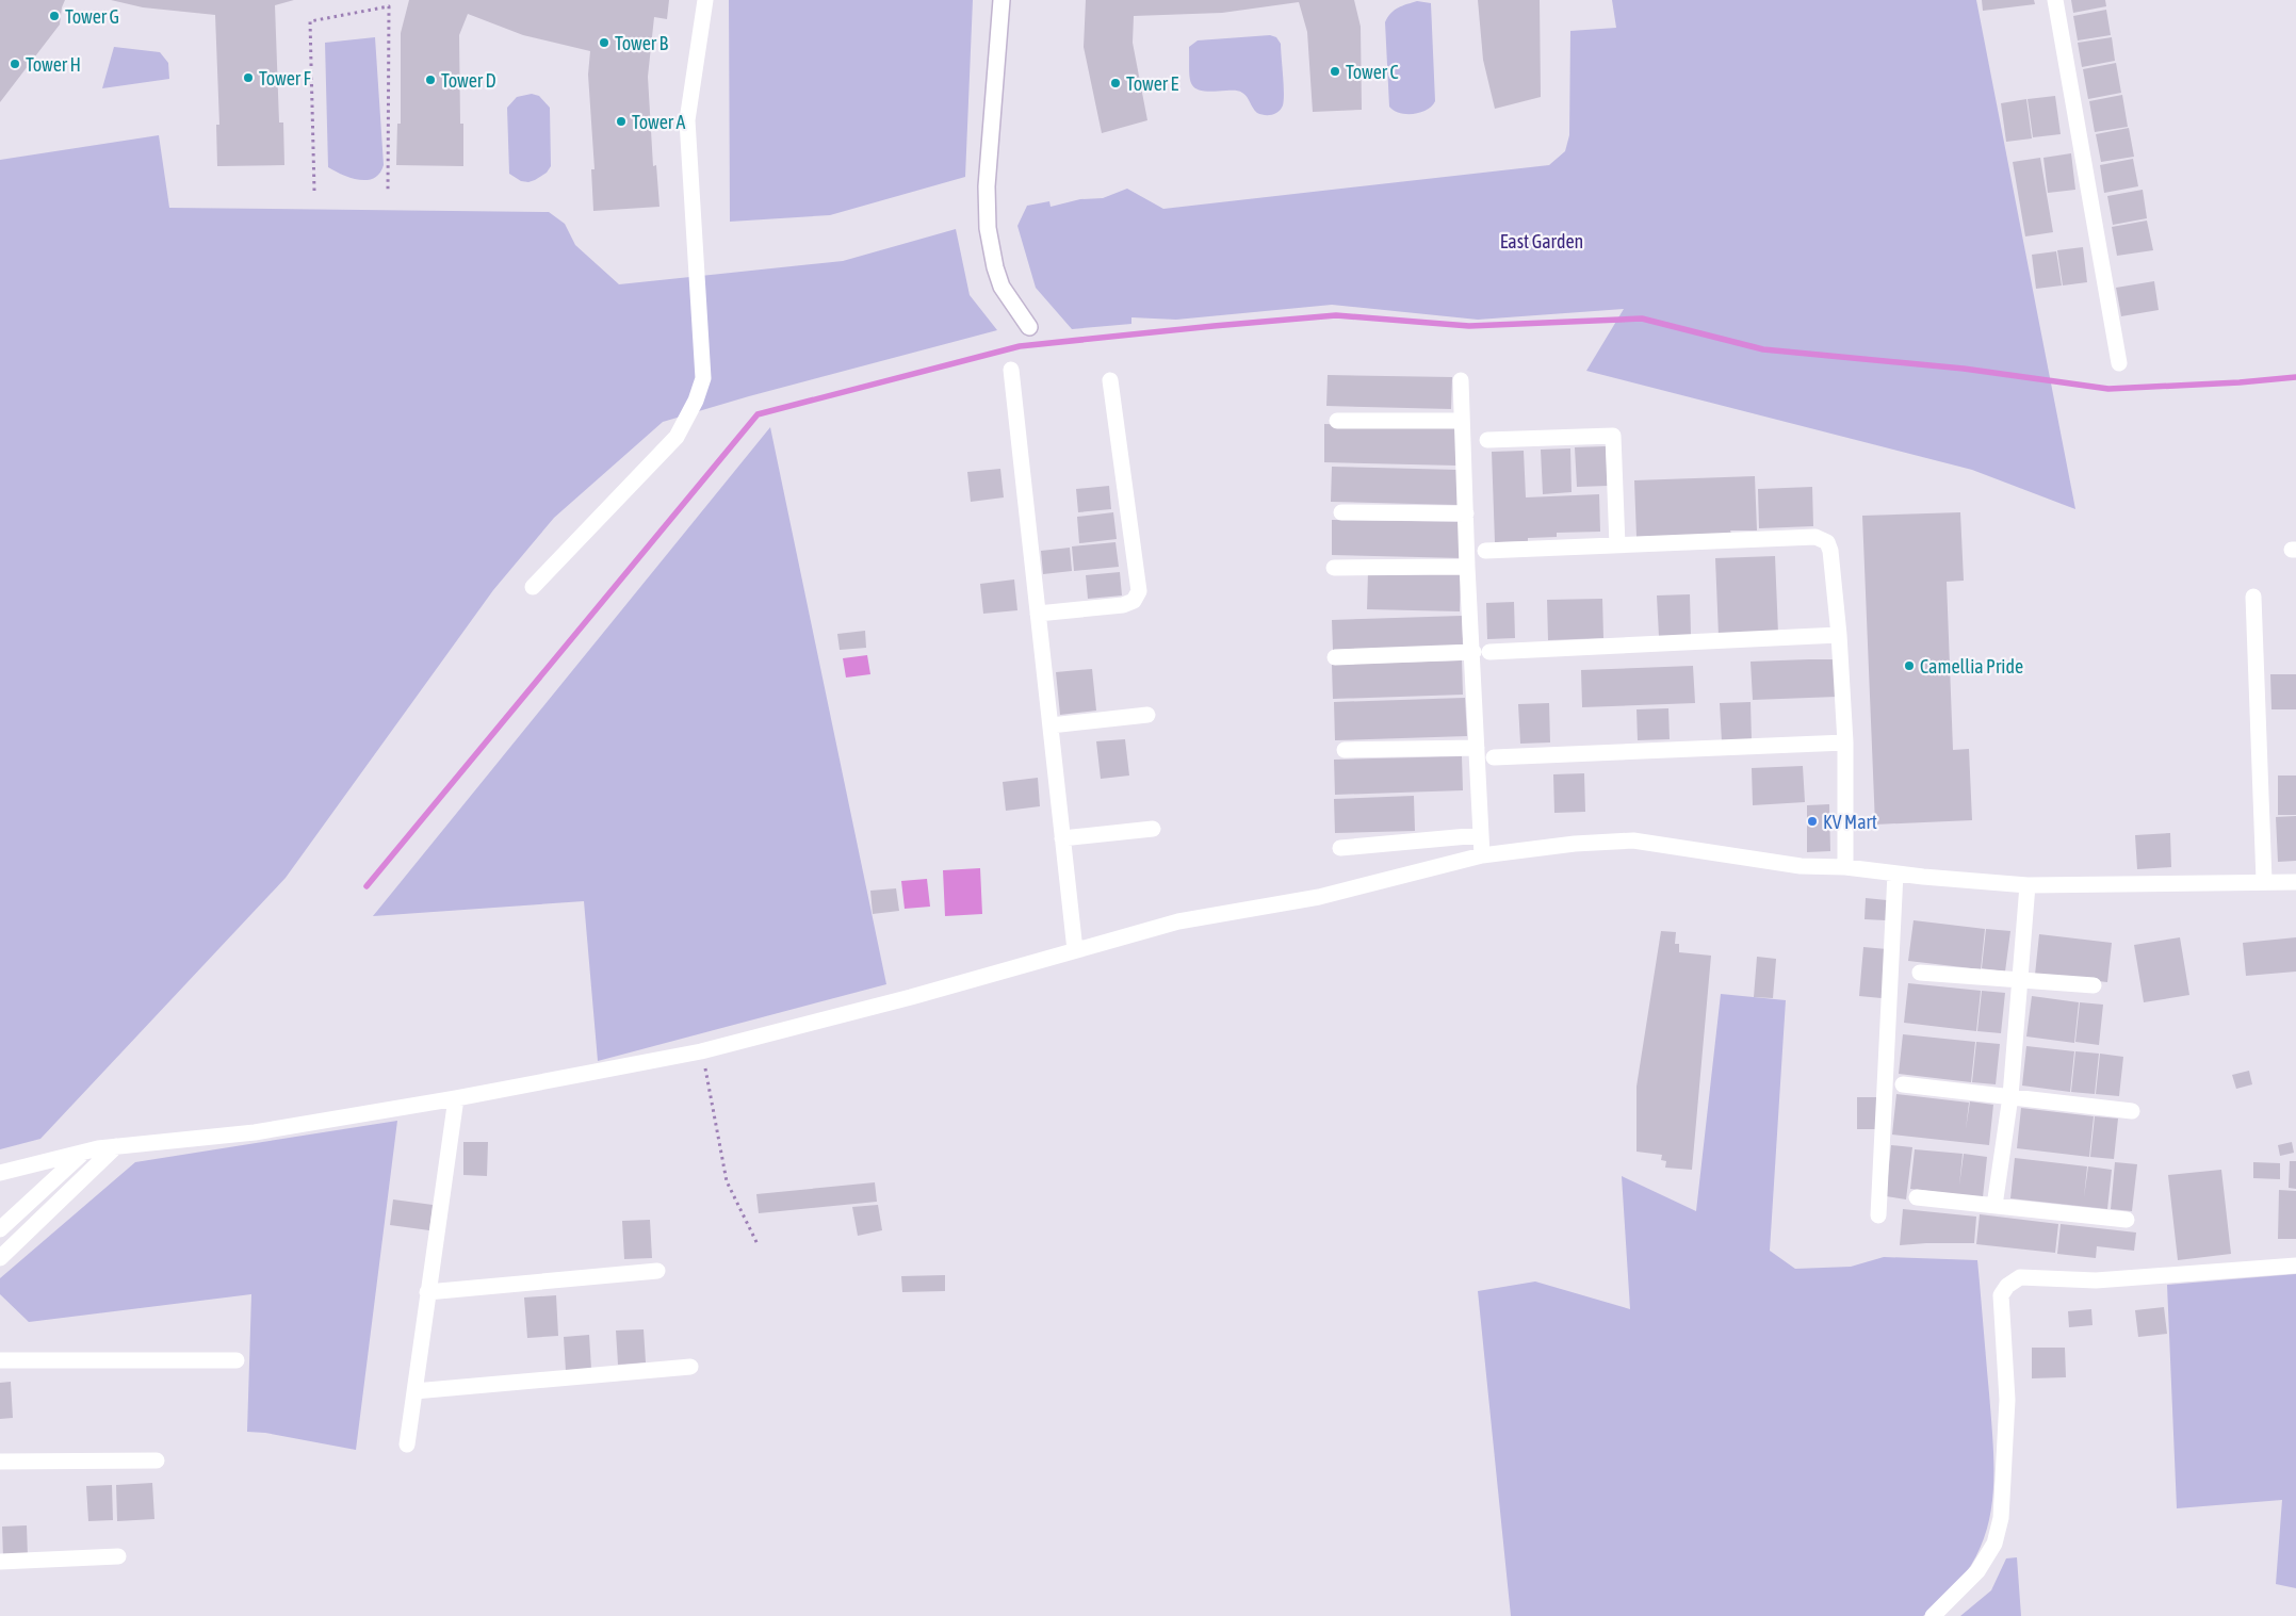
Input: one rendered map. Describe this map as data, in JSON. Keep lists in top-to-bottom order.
{
  "parks": ["East Garden"],
  "places": [
    "Tower G",
    "Tower B",
    "Tower H",
    "Tower C",
    "Tower F",
    "Tower D",
    "Tower E",
    "Tower A",
    "Camellia Pride",
    "KV Mart"
  ]
}
